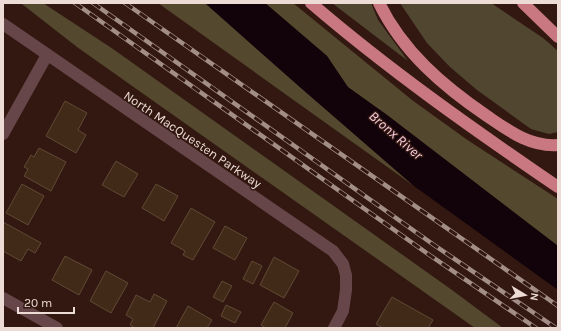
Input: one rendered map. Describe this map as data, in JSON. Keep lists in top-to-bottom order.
{
  "streets": {
    "street": ["North MacQuesten Parkway"]
  },
  "water": ["Bronx River"],
  "scale_bar": "20 m",
  "north": "right"
}
